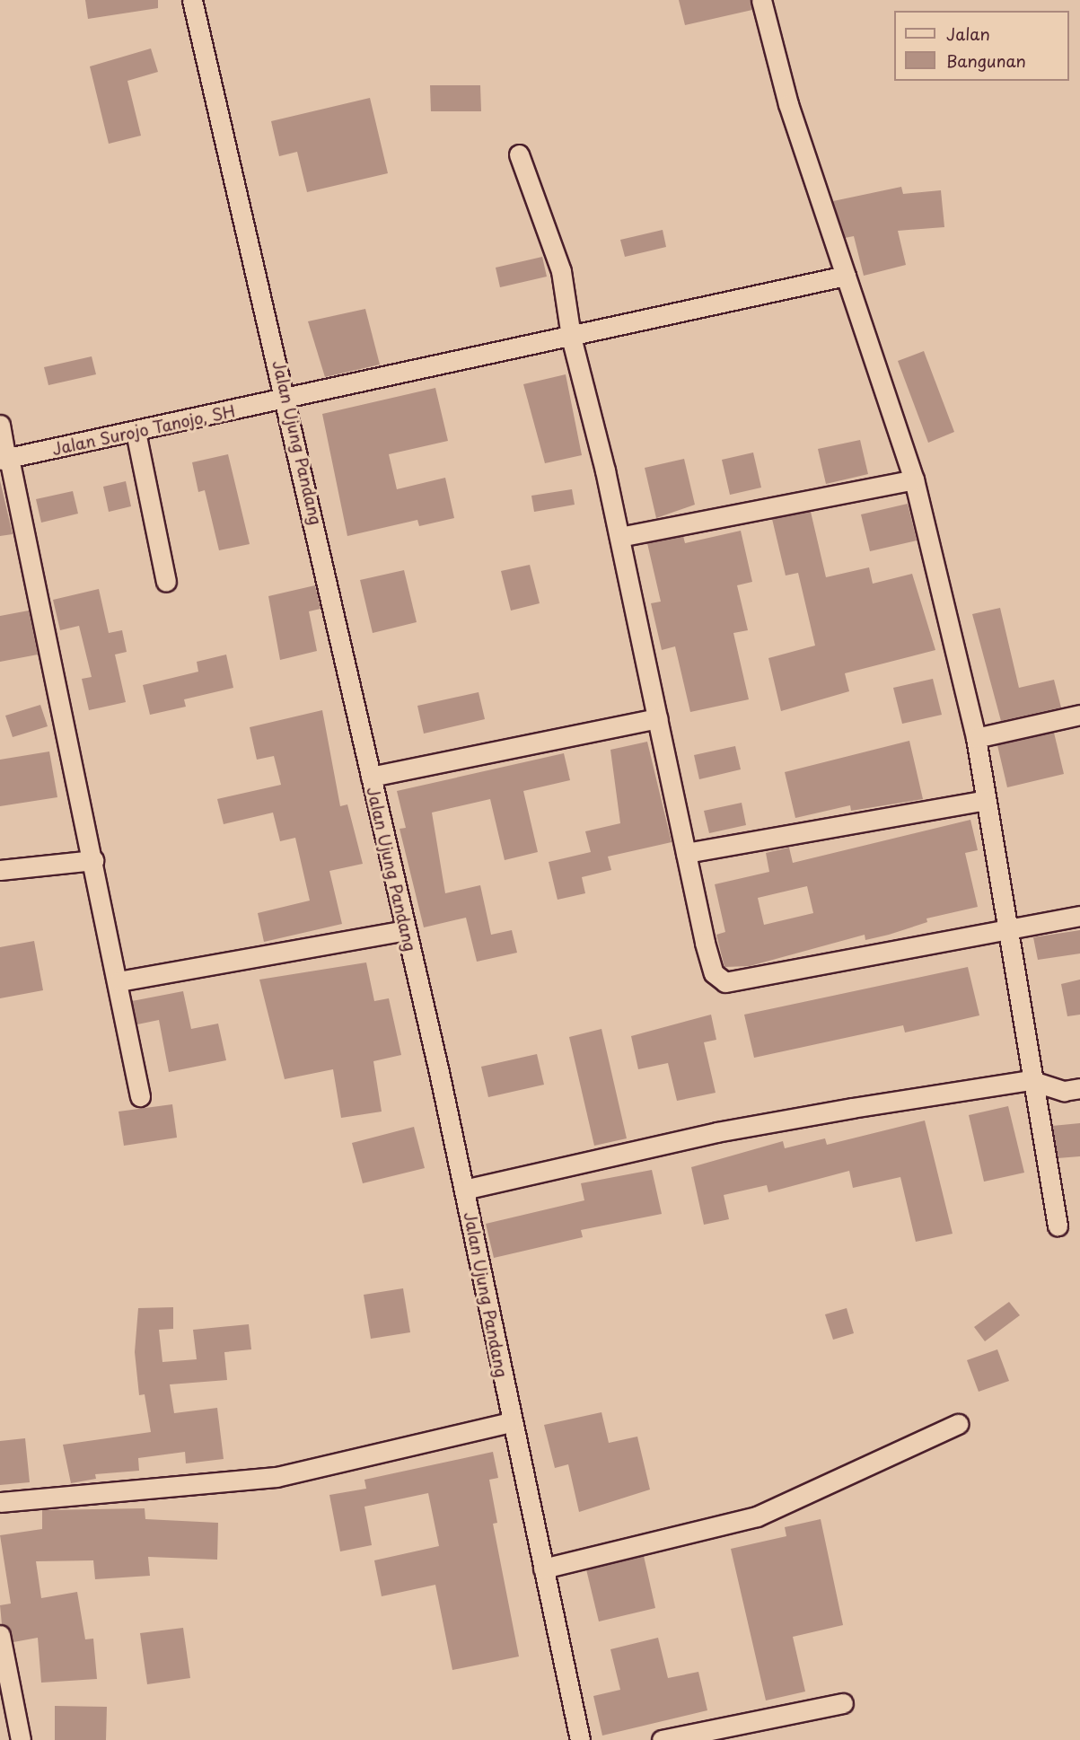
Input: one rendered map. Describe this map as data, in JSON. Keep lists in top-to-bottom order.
{
  "streets": {
    "street": ["Jalan Surojo Tanojo, SH", "Jalan Ujung Pandang"]
  },
  "crossings": [
    ["Jalan Surojo Tanojo, SH", "Jalan Ujung Pandang"]
  ],
  "legend": ["Jalan", "Bangunan"]
}
